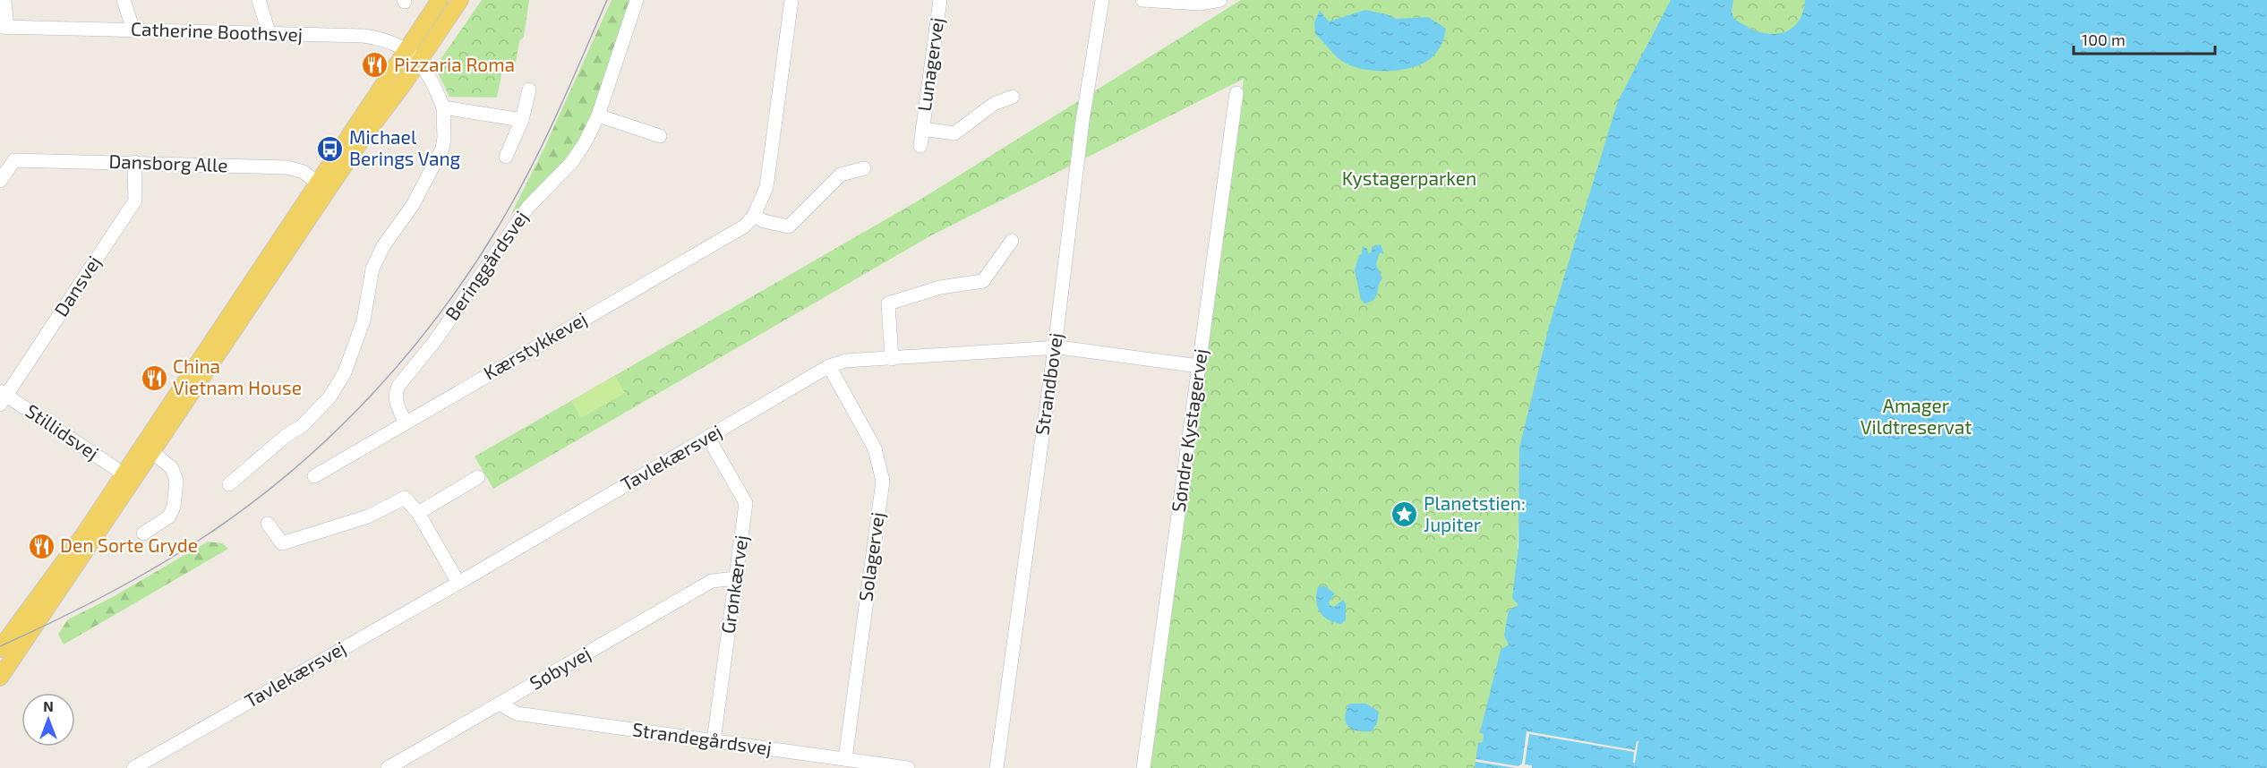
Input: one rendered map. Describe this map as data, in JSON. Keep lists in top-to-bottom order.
{
  "streets": {
    "street": [
      "Catherine Boothsvej",
      "Lunagervej",
      "Dansborg Alle",
      "Beringgårdsvej",
      "Dansvej",
      "Kærstykkevej",
      "Strandbovej",
      "Søndre Kystagervej",
      "Stillidsvej",
      "Tavlekærsvej",
      "Solagervej",
      "Grønkærvej",
      "Søbyvej",
      "Strandegårdsvej"
    ]
  },
  "crossings": [
    ["Dansborg Alle", "Dansvej"],
    ["Beringgårdsvej", "Kærstykkevej"],
    ["Dansvej", "Stillidsvej"],
    ["Strandbovej", "Tavlekærsvej"],
    ["Søndre Kystagervej", "Tavlekærsvej"],
    ["Tavlekærsvej", "Solagervej"],
    ["Tavlekærsvej", "Grønkærvej"],
    ["Solagervej", "Strandegårdsvej"],
    ["Grønkærvej", "Søbyvej"],
    ["Grønkærvej", "Strandegårdsvej"],
    ["Søbyvej", "Strandegårdsvej"]
  ],
  "parks": ["Kystagerparken", "Amager Vildtreservat"],
  "places": {
    "restaurant": ["Pizzaria Roma", "China Vietnam House", "Den Sorte Gryde"],
    "bus stop": ["Michael Berings Vang"],
    "place": ["Planetstien: Jupiter"]
  },
  "scale_bar": "100 m",
  "north": "top"
}
